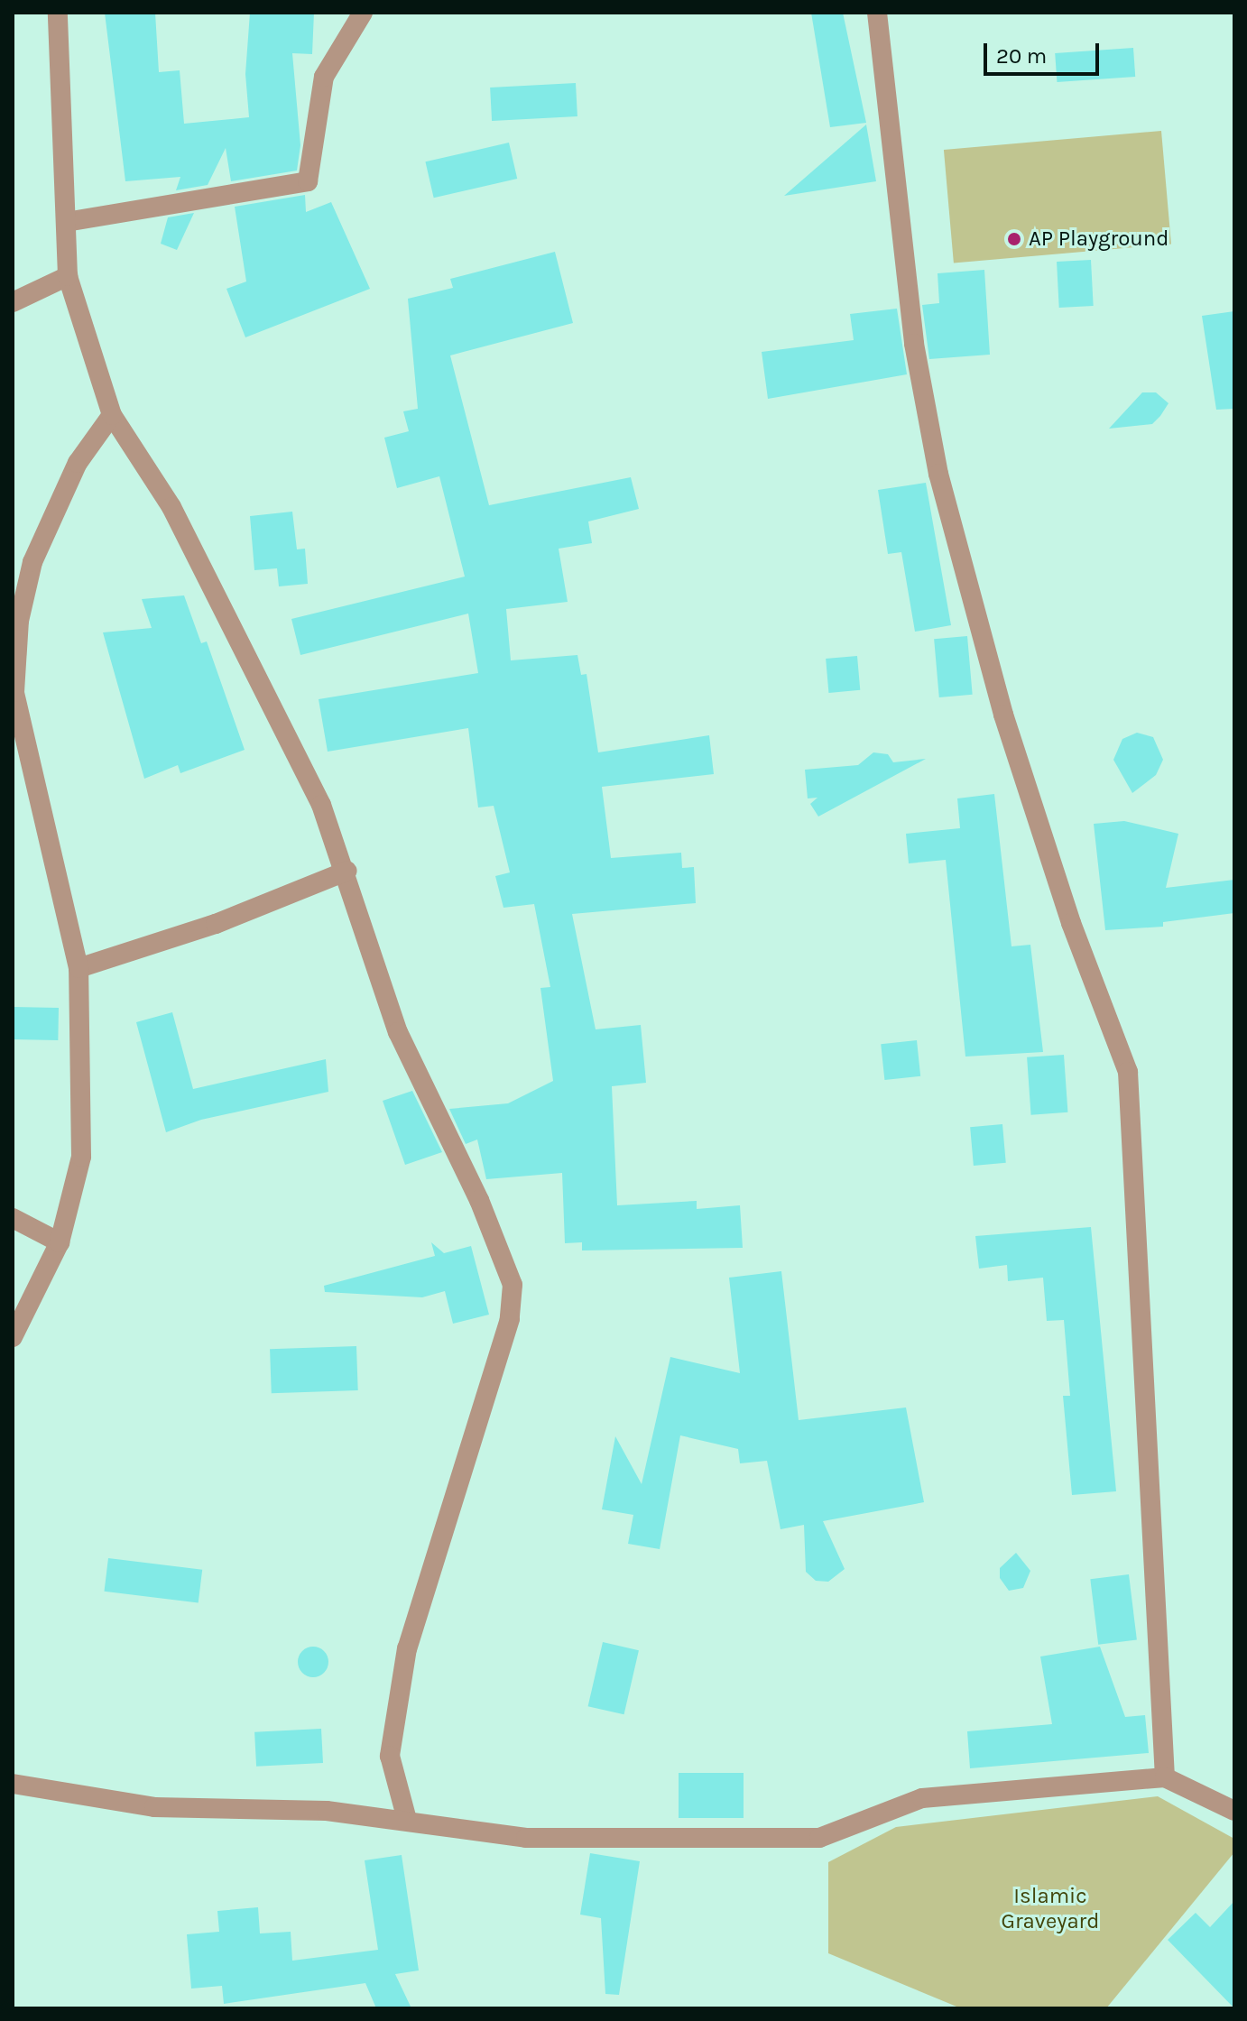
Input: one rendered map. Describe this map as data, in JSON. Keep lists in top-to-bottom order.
{
  "parks": ["Islamic Graveyard"],
  "places": ["AP Playground"],
  "scale_bar": "20 m"
}
